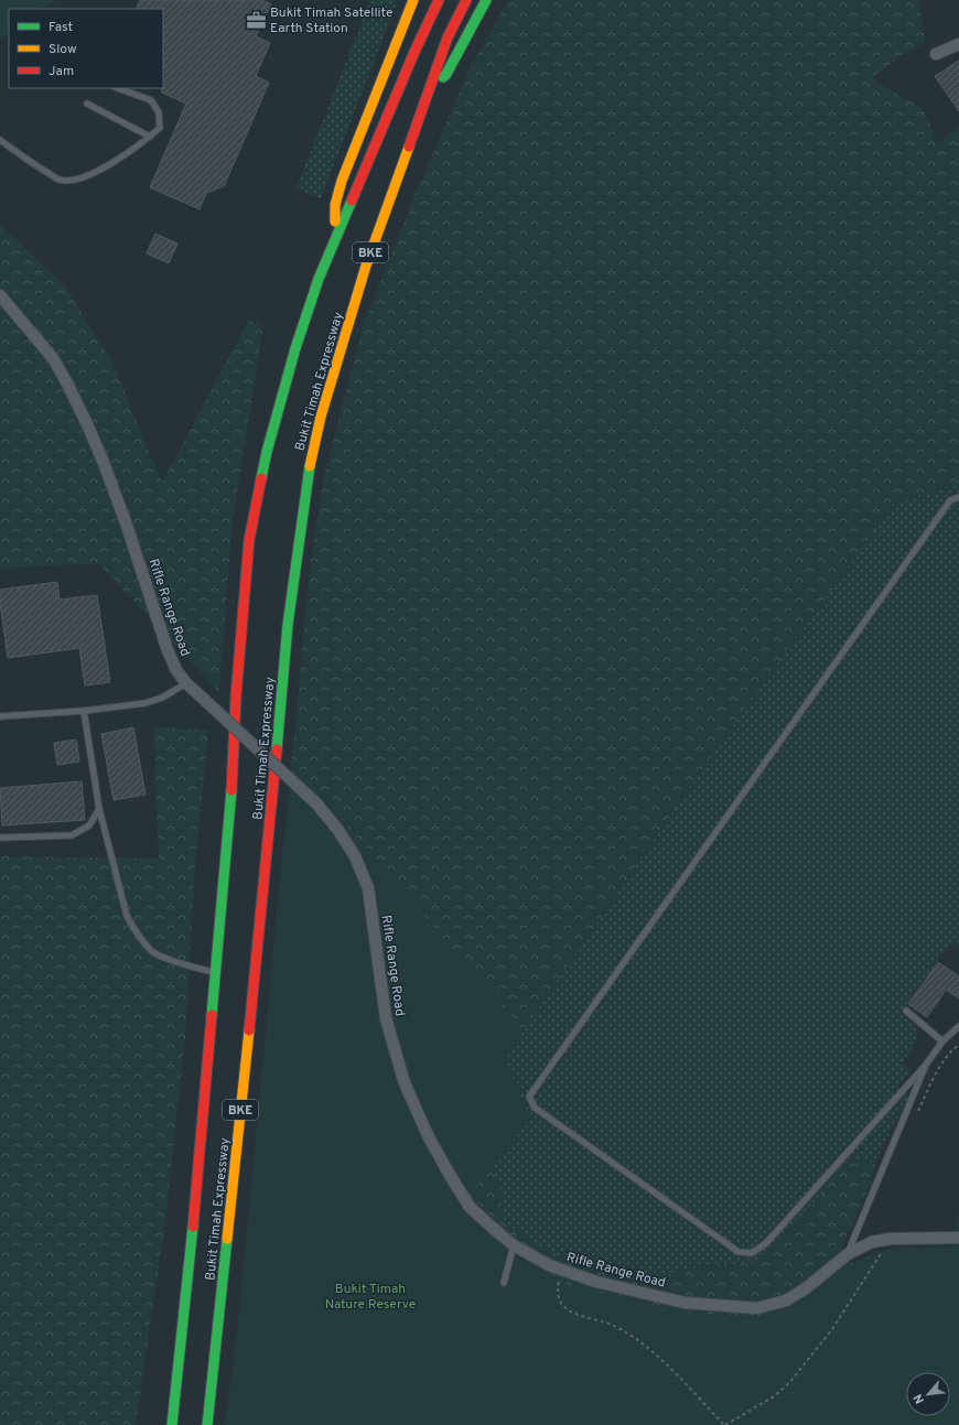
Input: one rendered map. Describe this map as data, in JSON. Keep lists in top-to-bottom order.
{
  "streets": {
    "highway": ["BKE", "Bukit Timah Expressway"],
    "street": ["Rifle Range Road"]
  },
  "crossings": [
    ["BKE", "Bukit Timah Expressway"]
  ],
  "parks": ["Bukit Timah Nature Reserve"],
  "places": {
    "office": ["Bukit Timah Satellite Earth Station"]
  },
  "legend": ["Fast", "Slow", "Jam"],
  "north": "bottom left"
}
